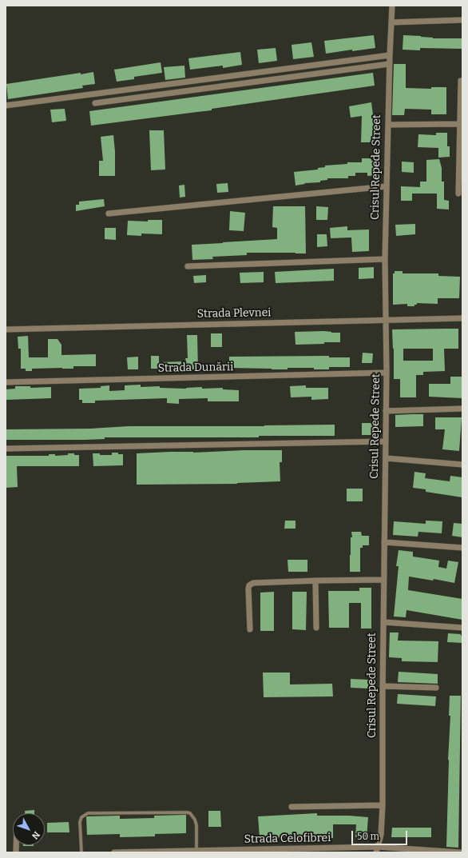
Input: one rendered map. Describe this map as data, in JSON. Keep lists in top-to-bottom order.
{
  "streets": {
    "street": [
      "Crisul Repede Street",
      "Strada Plevnei",
      "Strada Dunării",
      "Strada Celofibrei"
    ]
  },
  "crossings": [
    ["Crisul Repede Street", "Strada Plevnei"],
    ["Crisul Repede Street", "Strada Dunării"],
    ["Crisul Repede Street", "Strada Celofibrei"]
  ],
  "scale_bar": "50 m",
  "north": "bottom right"
}
